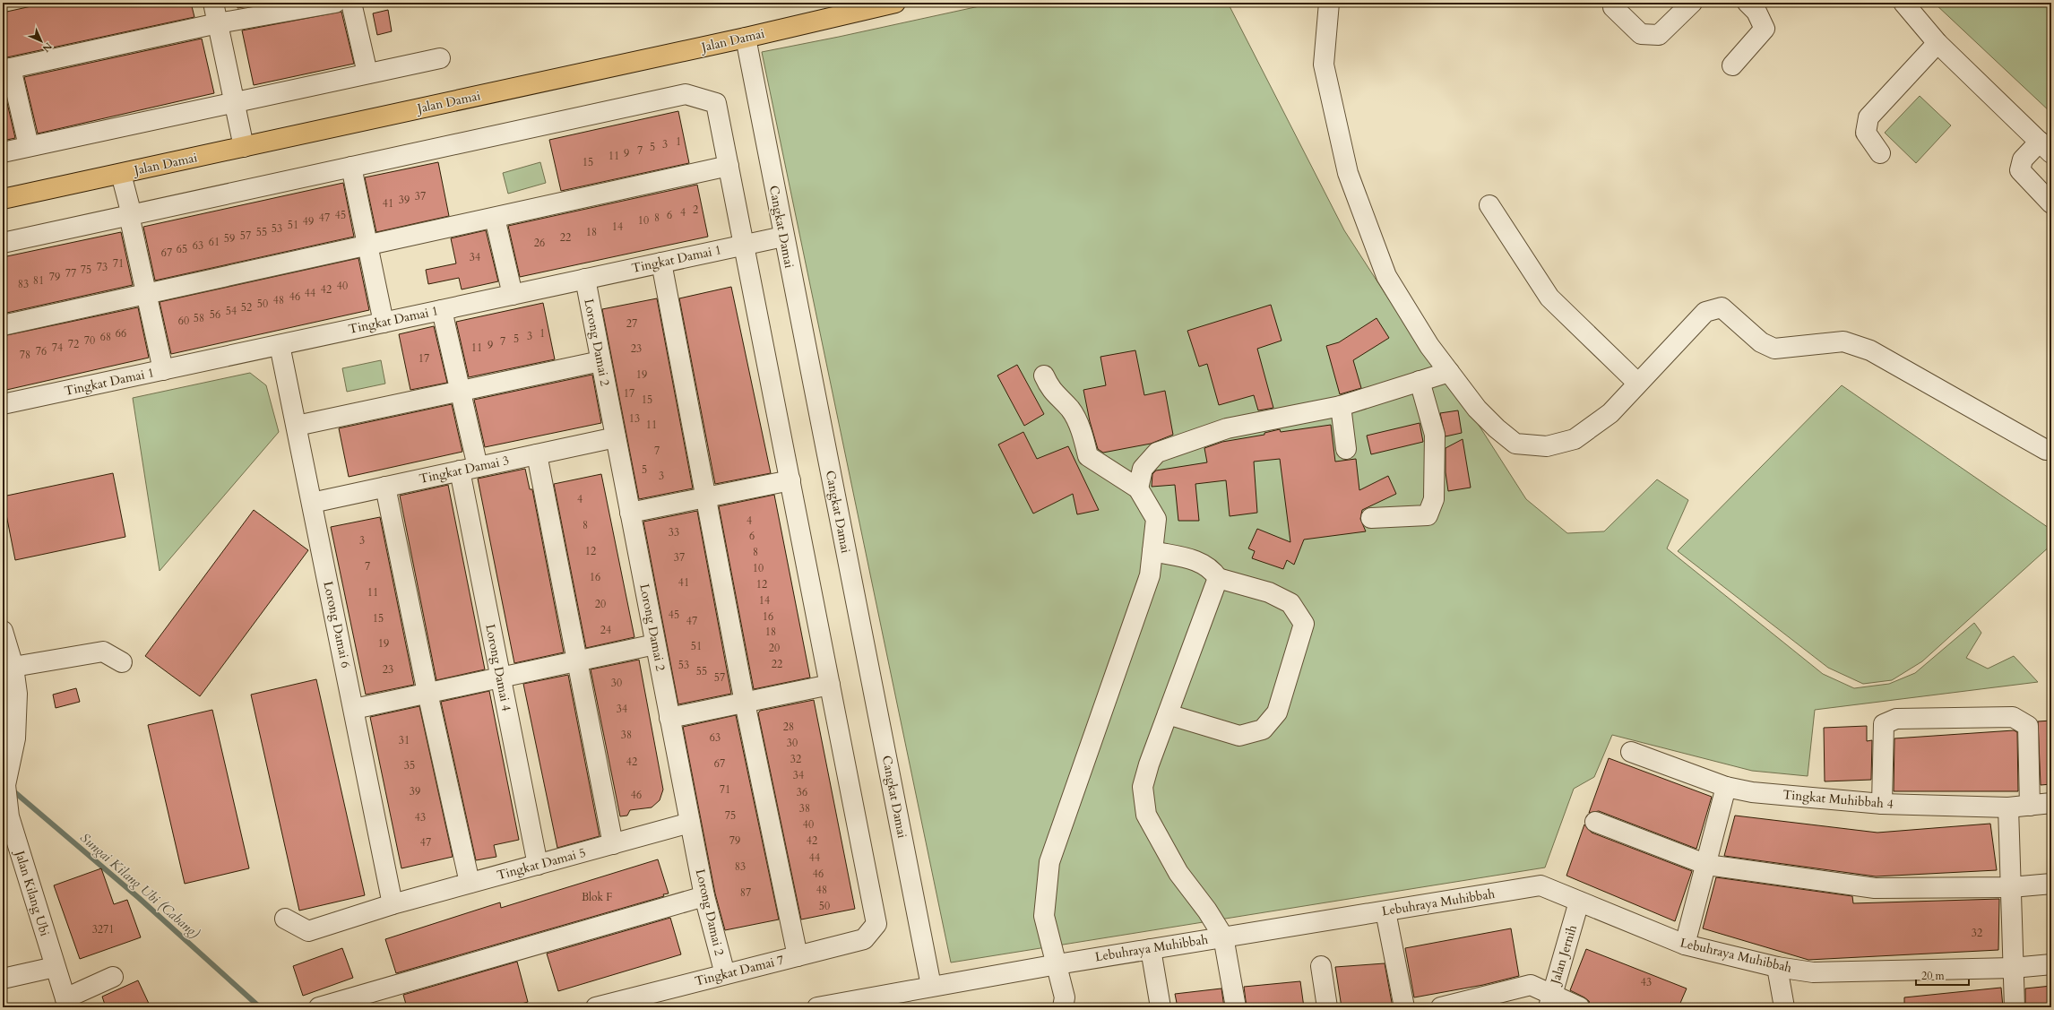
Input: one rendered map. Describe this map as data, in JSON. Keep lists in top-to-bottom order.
{
  "streets": {
    "main road": ["Jalan Damai"],
    "street": [
      "Cangkat Damai",
      "Tingkat Damai 1",
      "Lorong Damai 2",
      "Tingkat Damai 3",
      "Lorong Damai 6",
      "Lorong Damai 4",
      "Tingkat Muhibbah 4",
      "Tingkat Damai 5",
      "Jalan Kilang Ubi",
      "Lebuhraya Muhibbah",
      "Jalan Jernih",
      "Tingkat Damai 7"
    ]
  },
  "crossings": [
    ["Jalan Damai", "Cangkat Damai"],
    ["Cangkat Damai", "Tingkat Damai 1"],
    ["Cangkat Damai", "Lebuhraya Muhibbah"],
    ["Tingkat Damai 1", "Lorong Damai 2"],
    ["Tingkat Damai 1", "Lorong Damai 6"],
    ["Tingkat Damai 1", "Lorong Damai 4"],
    ["Lorong Damai 2", "Tingkat Damai 3"],
    ["Lorong Damai 2", "Tingkat Damai 5"],
    ["Lorong Damai 2", "Tingkat Damai 7"],
    ["Tingkat Damai 3", "Lorong Damai 6"],
    ["Tingkat Damai 3", "Lorong Damai 4"],
    ["Lorong Damai 6", "Tingkat Damai 5"],
    ["Lorong Damai 4", "Tingkat Damai 5"],
    ["Lebuhraya Muhibbah", "Jalan Jernih"]
  ],
  "water": ["Sungai Kilang Ubi (Cabang)"],
  "house_numbers": [
    "1",
    "3",
    "5",
    "7",
    "9",
    "11",
    "15",
    "37",
    "39",
    "41",
    "2",
    "4",
    "45",
    "6",
    "47",
    "8",
    "10",
    "49",
    "51",
    "14",
    "53",
    "55",
    "18",
    "57",
    "22",
    "59",
    "61",
    "26",
    "63",
    "65",
    "67",
    "34",
    "71",
    "73",
    "75",
    "77",
    "79",
    "81",
    "83",
    "40",
    "42",
    "44",
    "46",
    "48",
    "50",
    "52",
    "54",
    "56",
    "58",
    "60",
    "27",
    "66",
    "1",
    "3",
    "68",
    "5",
    "70",
    "7",
    "72",
    "9",
    "74",
    "11",
    "23",
    "76",
    "78",
    "17",
    "19",
    "17",
    "15",
    "13",
    "11",
    "7",
    "5",
    "3",
    "4",
    "4",
    "8",
    "33",
    "6",
    "3",
    "12",
    "8",
    "37",
    "7",
    "10",
    "16",
    "41",
    "12",
    "11",
    "14",
    "20",
    "45",
    "16",
    "15",
    "47",
    "24",
    "18",
    "19",
    "51",
    "20",
    "22",
    "53",
    "23",
    "55",
    "57",
    "30",
    "34",
    "28",
    "38",
    "63",
    "31",
    "30",
    "32",
    "42",
    "67",
    "35",
    "34",
    "71",
    "39",
    "36",
    "46",
    "38",
    "75",
    "43",
    "40",
    "79",
    "42",
    "47",
    "44",
    "83",
    "46",
    "48",
    "87",
    "Blok F",
    "50",
    "3271",
    "32",
    "43"
  ],
  "scale_bar": "20 m",
  "north": "bottom right"
}
